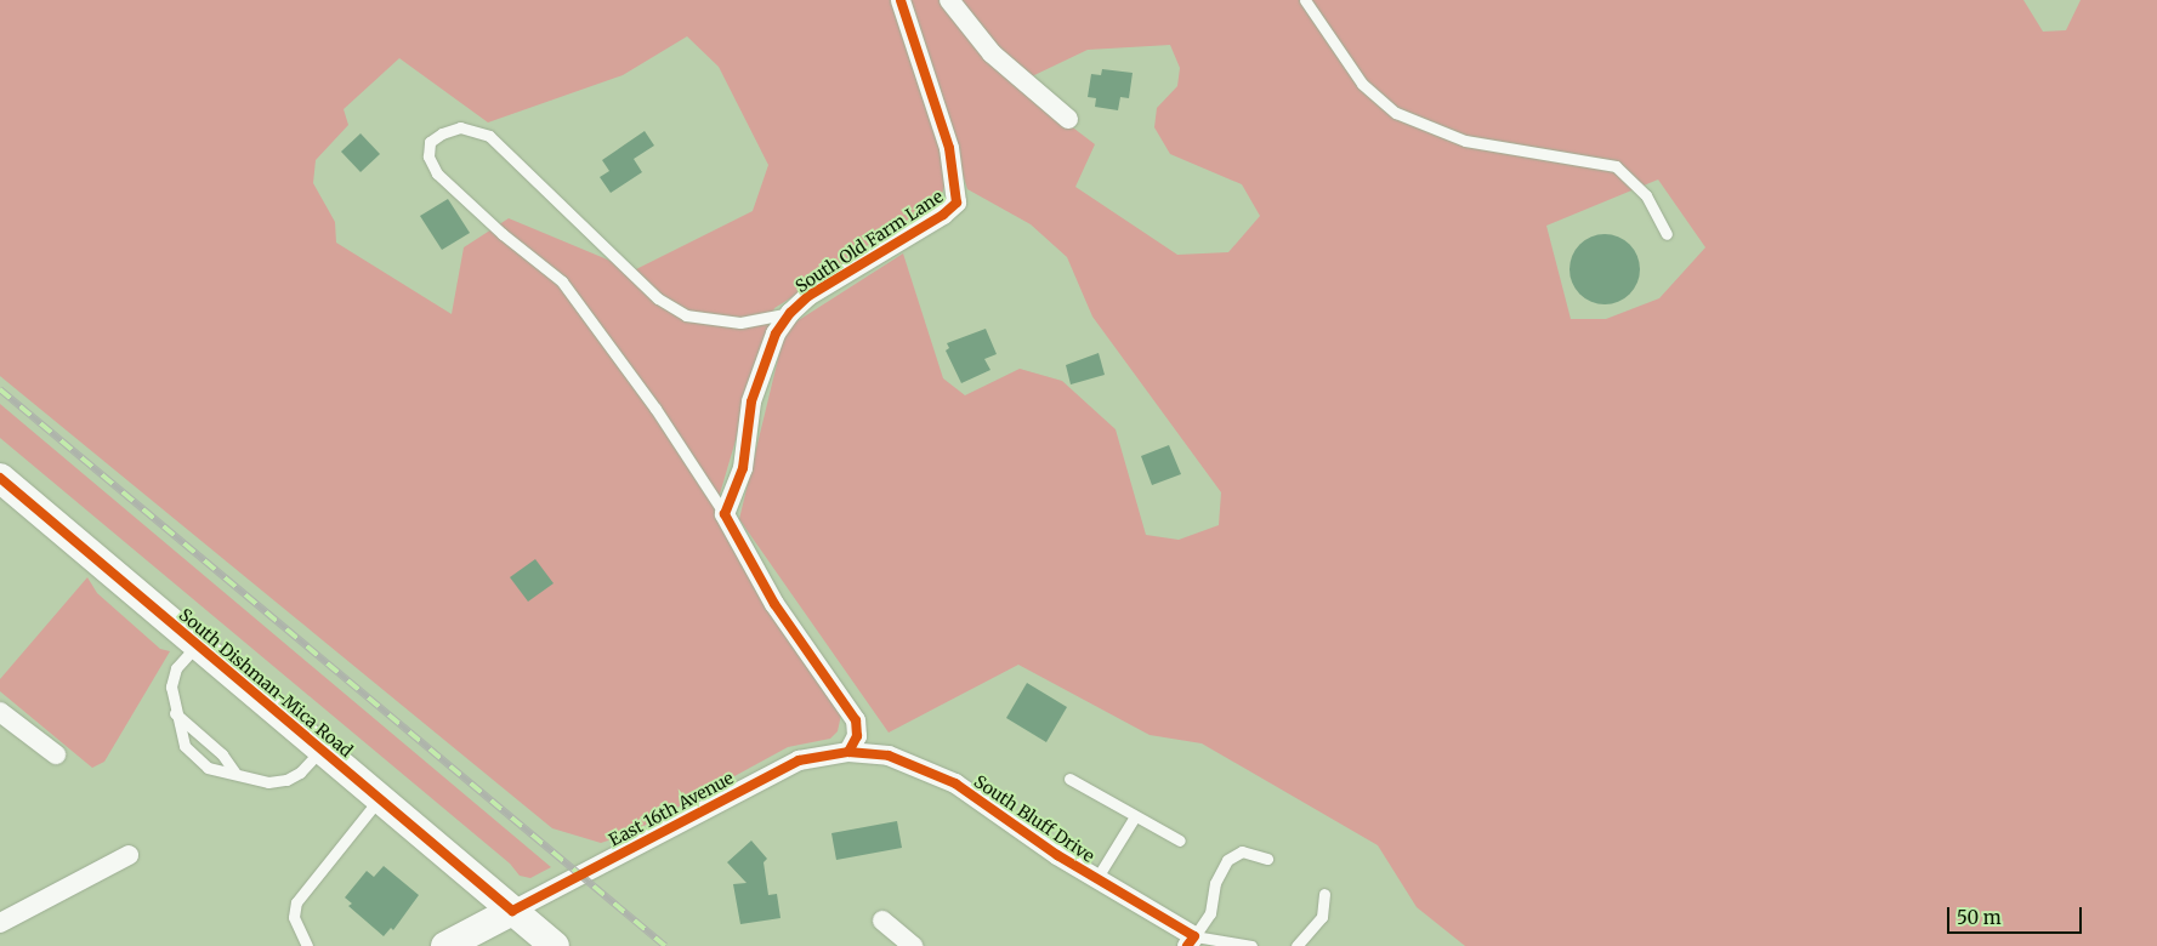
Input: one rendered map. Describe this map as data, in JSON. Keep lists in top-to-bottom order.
{
  "streets": {
    "main road": ["South Dishman-Mica Road", "East 16th Avenue"],
    "street": ["South Old Farm Lane", "South Bluff Drive"]
  },
  "crossings": [
    ["South Dishman-Mica Road", "East 16th Avenue"],
    ["East 16th Avenue", "South Bluff Drive"]
  ],
  "scale_bar": "50 m"
}
